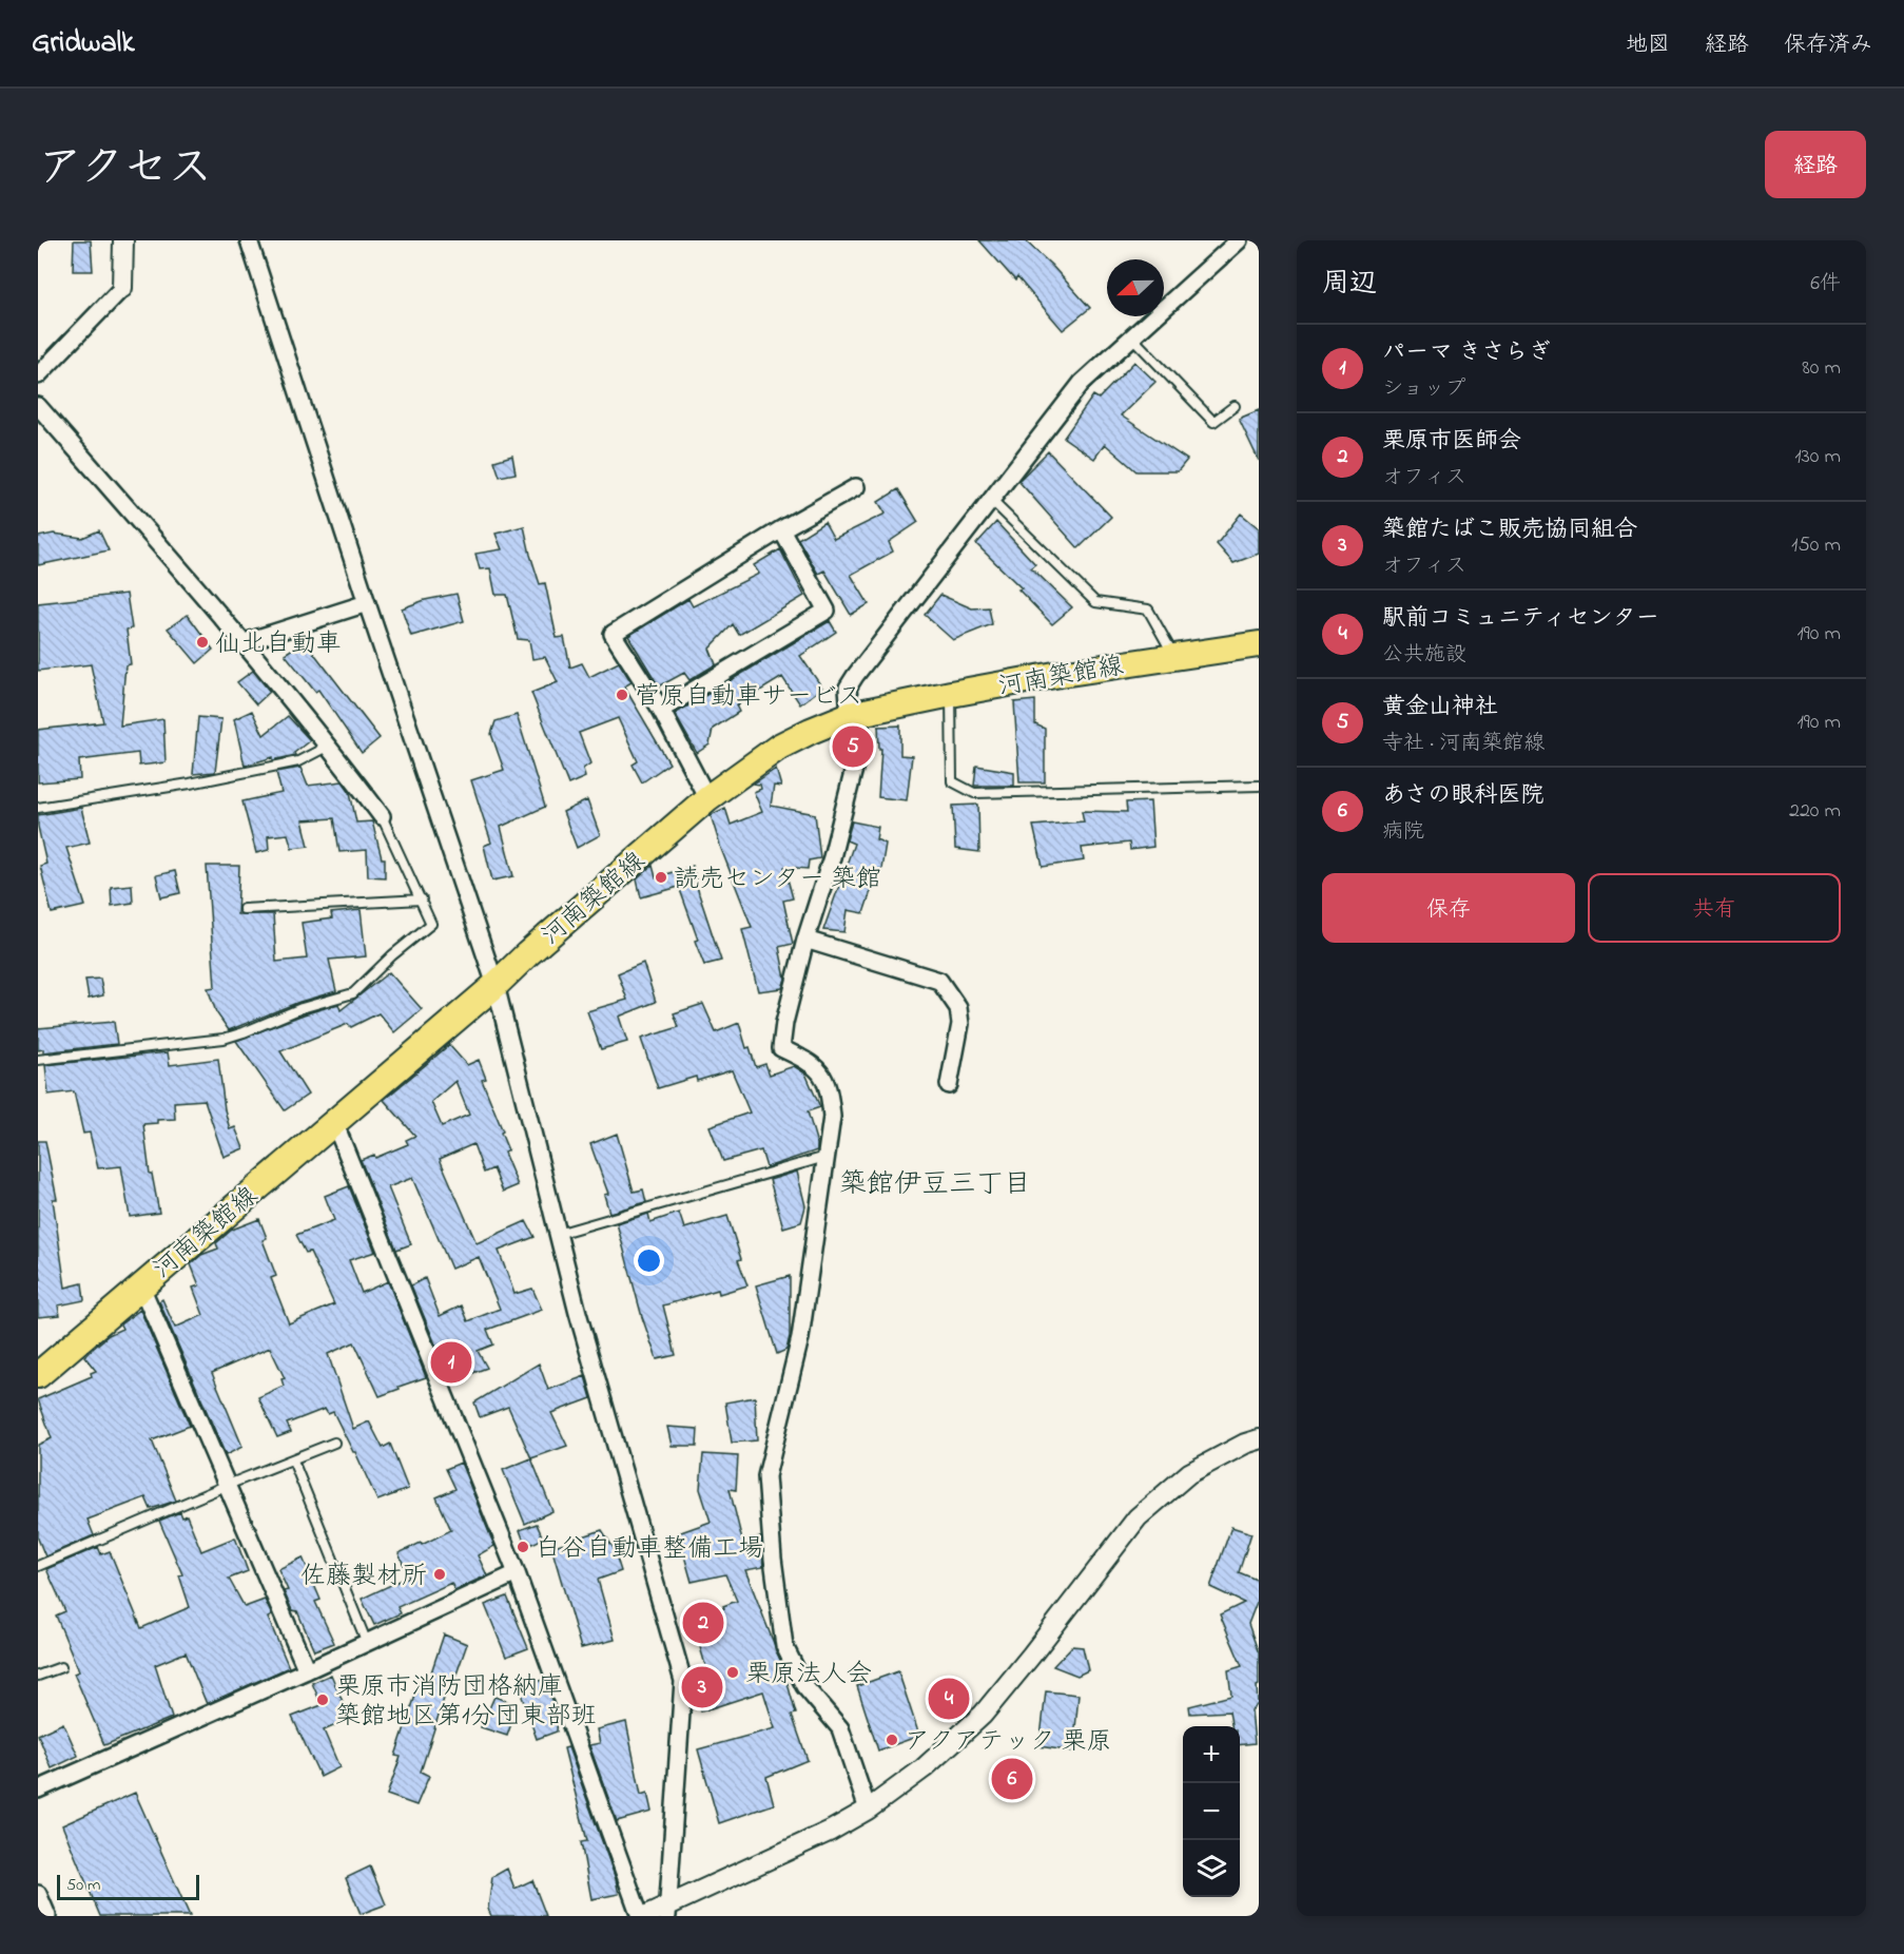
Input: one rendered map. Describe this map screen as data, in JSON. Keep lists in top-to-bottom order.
{
  "streets": {
    "main road": ["河南築館線"]
  },
  "districts": ["築館伊豆三丁目"],
  "places": [
    "仙北自動車",
    "菅原自動車サービス",
    "読売センター 築館",
    "白谷自動車整備工場",
    "佐藤製材所",
    "栗原法人会",
    "栗原市消防団格納庫 築館地区第1分団東部班",
    "アクアテック 栗原"
  ],
  "scale_bar": "50 m",
  "north": "left",
  "page": {
    "header": "Gridwalk",
    "nav": ["地図", "経路", "保存済み"],
    "title": "アクセス",
    "buttons": [
      "経路",
      ["保存", "共有"]
    ],
    "heading": ["周辺", "6件"],
    "list": [
      {
        "mark": "1",
        "name": "パーマ きさらぎ",
        "note": "ショップ",
        "value": "80 m"
      },
      {
        "mark": "2",
        "name": "栗原市医師会",
        "note": "オフィス",
        "value": "130 m"
      },
      {
        "mark": "3",
        "name": "築館たばこ販売協同組合",
        "note": "オフィス",
        "value": "150 m"
      },
      {
        "mark": "4",
        "name": "駅前コミュニティセンター",
        "note": "公共施設",
        "value": "190 m"
      },
      {
        "mark": "5",
        "name": "黄金山神社",
        "note": "寺社 · 河南築館線",
        "value": "190 m"
      },
      {
        "mark": "6",
        "name": "あさの眼科医院",
        "note": "病院",
        "value": "220 m"
      }
    ],
    "pins": [
      "5",
      "1",
      "2",
      "3",
      "4",
      "6"
    ],
    "map_buttons": ["+", "−"],
    "scale": "50 m"
  }
}
